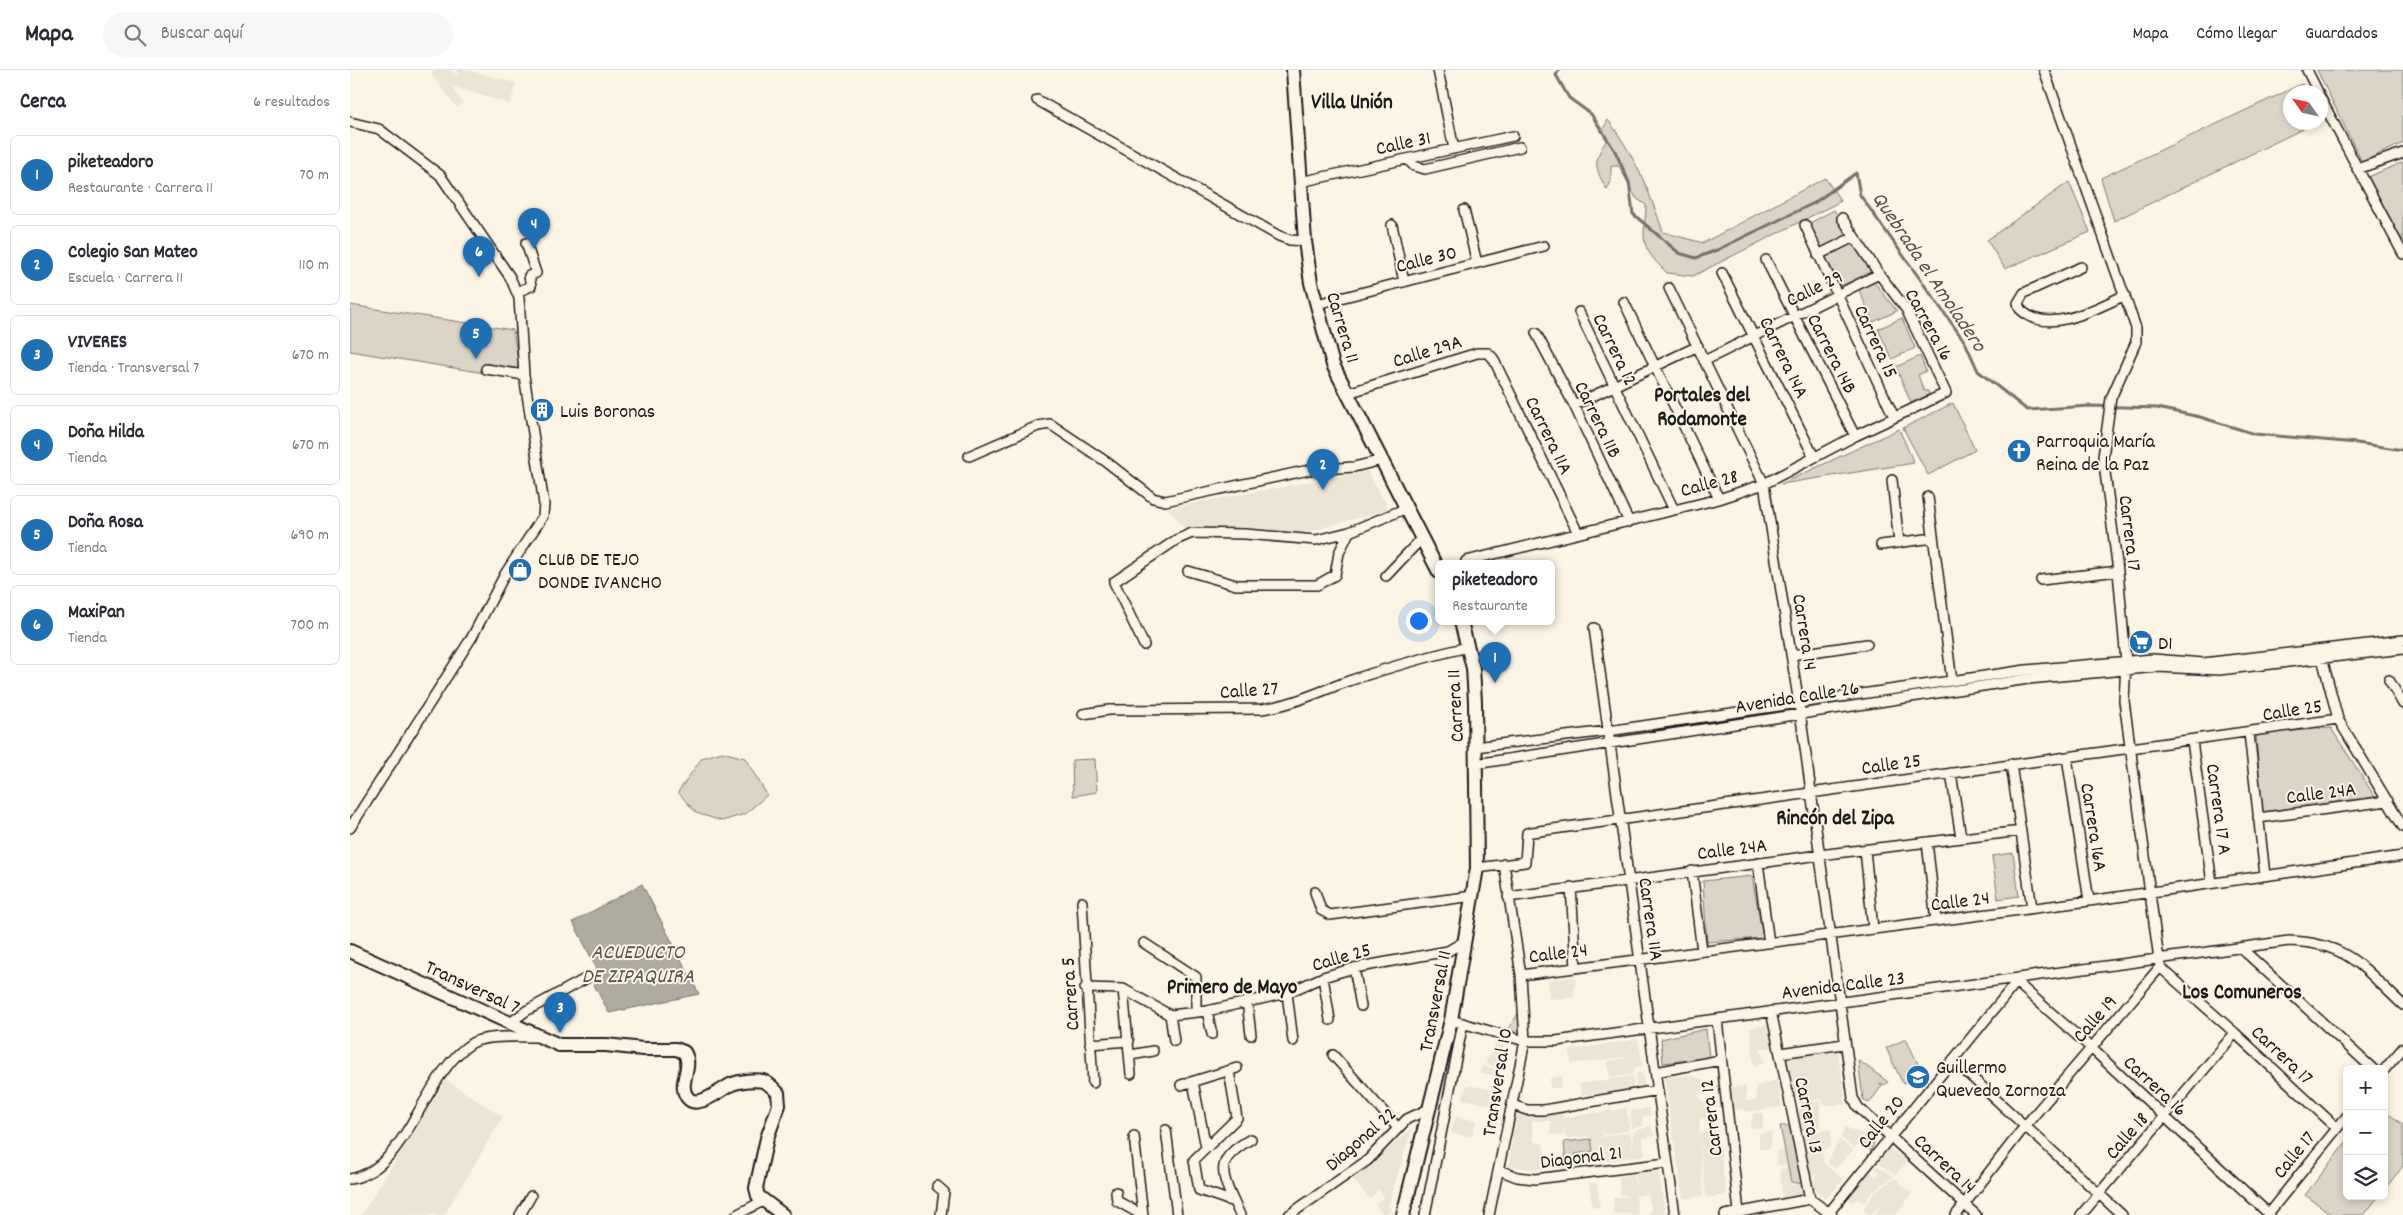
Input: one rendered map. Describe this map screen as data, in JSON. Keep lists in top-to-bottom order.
{
  "streets": {
    "street": [
      "Calle 31",
      "Calle 30",
      "Calle 29",
      "Carrera 16",
      "Carrera 11",
      "Carrera 15",
      "Carrera 12",
      "Calle 29A",
      "Carrera 14B",
      "Carrera 14A",
      "Carrera 11B",
      "Carrera 11A",
      "Calle 28",
      "Carrera 17",
      "Carrera 14",
      "Calle 27",
      "Avenida Calle 26",
      "Calle 25",
      "Calle 24A",
      "Carrera 17 A",
      "Carrera 16A",
      "Calle 24",
      "Avenida Calle 23",
      "Transversal 7",
      "Carrera 5",
      "Transversal 11",
      "Calle 19",
      "Transversal 10",
      "Carrera 13",
      "Calle 20",
      "Calle 18",
      "Diagonal 22",
      "Calle 17",
      "Diagonal 21"
    ]
  },
  "crossings": [
    ["Calle 31", "Carrera 11"],
    ["Calle 30", "Carrera 11"],
    ["Calle 29", "Carrera 16"],
    ["Calle 29", "Carrera 15"],
    ["Calle 29", "Carrera 14B"],
    ["Calle 29", "Carrera 14A"],
    ["Calle 29", "Carrera 14"],
    ["Carrera 16", "Calle 28"],
    ["Carrera 16", "Avenida Calle 23"],
    ["Carrera 16", "Calle 19"],
    ["Carrera 16", "Calle 20"],
    ["Carrera 16", "Calle 18"],
    ["Carrera 16", "Calle 17"],
    ["Carrera 11", "Calle 29A"],
    ["Carrera 11", "Calle 27"],
    ["Carrera 11", "Avenida Calle 26"],
    ["Carrera 11", "Transversal 11"],
    ["Carrera 15", "Calle 28"],
    ["Carrera 12", "Calle 28"],
    ["Carrera 12", "Avenida Calle 23"],
    ["Calle 29A", "Carrera 11A"],
    ["Carrera 14B", "Calle 28"],
    ["Carrera 14A", "Calle 28"],
    ["Carrera 11B", "Calle 28"],
    ["Carrera 11A", "Calle 28"],
    ["Carrera 11A", "Avenida Calle 26"],
    ["Carrera 11A", "Calle 25"],
    ["Carrera 11A", "Calle 24A"],
    ["Carrera 11A", "Calle 24"],
    ["Carrera 11A", "Avenida Calle 23"],
    ["Carrera 11A", "Diagonal 21"],
    ["Calle 28", "Carrera 14"],
    ["Carrera 17", "Avenida Calle 26"],
    ["Carrera 17", "Calle 25"],
    ["Carrera 17", "Calle 24"],
    ["Carrera 17", "Avenida Calle 23"],
    ["Carrera 17", "Calle 19"],
    ["Carrera 17", "Calle 18"],
    ["Carrera 17", "Calle 17"],
    ["Carrera 14", "Avenida Calle 26"],
    ["Carrera 14", "Calle 25"],
    ["Carrera 14", "Calle 24A"],
    ["Carrera 14", "Calle 24"],
    ["Carrera 14", "Avenida Calle 23"],
    ["Carrera 14", "Calle 19"],
    ["Carrera 14", "Calle 20"],
    ["Calle 25", "Carrera 17 A"],
    ["Calle 25", "Carrera 16A"],
    ["Calle 25", "Transversal 11"],
    ["Calle 25", "Transversal 10"],
    ["Calle 24A", "Transversal 10"],
    ["Carrera 17 A", "Calle 24"],
    ["Carrera 16A", "Calle 24"],
    ["Calle 24", "Transversal 10"],
    ["Avenida Calle 23", "Transversal 11"],
    ["Avenida Calle 23", "Calle 19"],
    ["Avenida Calle 23", "Transversal 10"],
    ["Avenida Calle 23", "Carrera 13"],
    ["Avenida Calle 23", "Calle 20"],
    ["Transversal 11", "Diagonal 22"],
    ["Transversal 10", "Diagonal 21"]
  ],
  "districts": [
    "Villa Unión",
    "Portales del Rodamonte",
    "Rincón del Zipa",
    "Primero de Mayo",
    "Los Comuneros"
  ],
  "water": ["Quebrada el Amoladero", "ACUEDUCTO DE ZIPAQUIRA"],
  "places": {
    "building": ["Luis Boronas"],
    "church": ["Parroquia María Reina de la Paz"],
    "shop": ["CLUB DE TEJO DONDE IVANCHO"],
    "supermarket": ["D1"],
    "school or university": ["Guillermo Quevedo Zornoza"]
  },
  "north": "top left",
  "page": {
    "header": "Mapa",
    "search": "Buscar aquí",
    "nav": ["Mapa", "Cómo llegar", "Guardados"],
    "heading": ["Cerca", "6 resultados"],
    "list": [
      {
        "mark": "1",
        "name": "piketeadoro",
        "note": "Restaurante · Carrera 11",
        "value": "70 m"
      },
      {
        "mark": "2",
        "name": "Colegio San Mateo",
        "note": "Escuela · Carrera 11",
        "value": "110 m"
      },
      {
        "mark": "3",
        "name": "VIVERES",
        "note": "Tienda · Transversal 7",
        "value": "670 m"
      },
      {
        "mark": "4",
        "name": "Doña Hilda",
        "note": "Tienda",
        "value": "670 m"
      },
      {
        "mark": "5",
        "name": "Doña Rosa",
        "note": "Tienda",
        "value": "690 m"
      },
      {
        "mark": "6",
        "name": "MaxiPan",
        "note": "Tienda",
        "value": "700 m"
      }
    ],
    "pins": [
      "4",
      "6",
      "5",
      "2",
      "1",
      "3"
    ],
    "popup": ["piketeadoro", "Restaurante"],
    "map_buttons": ["+", "−"]
  }
}
